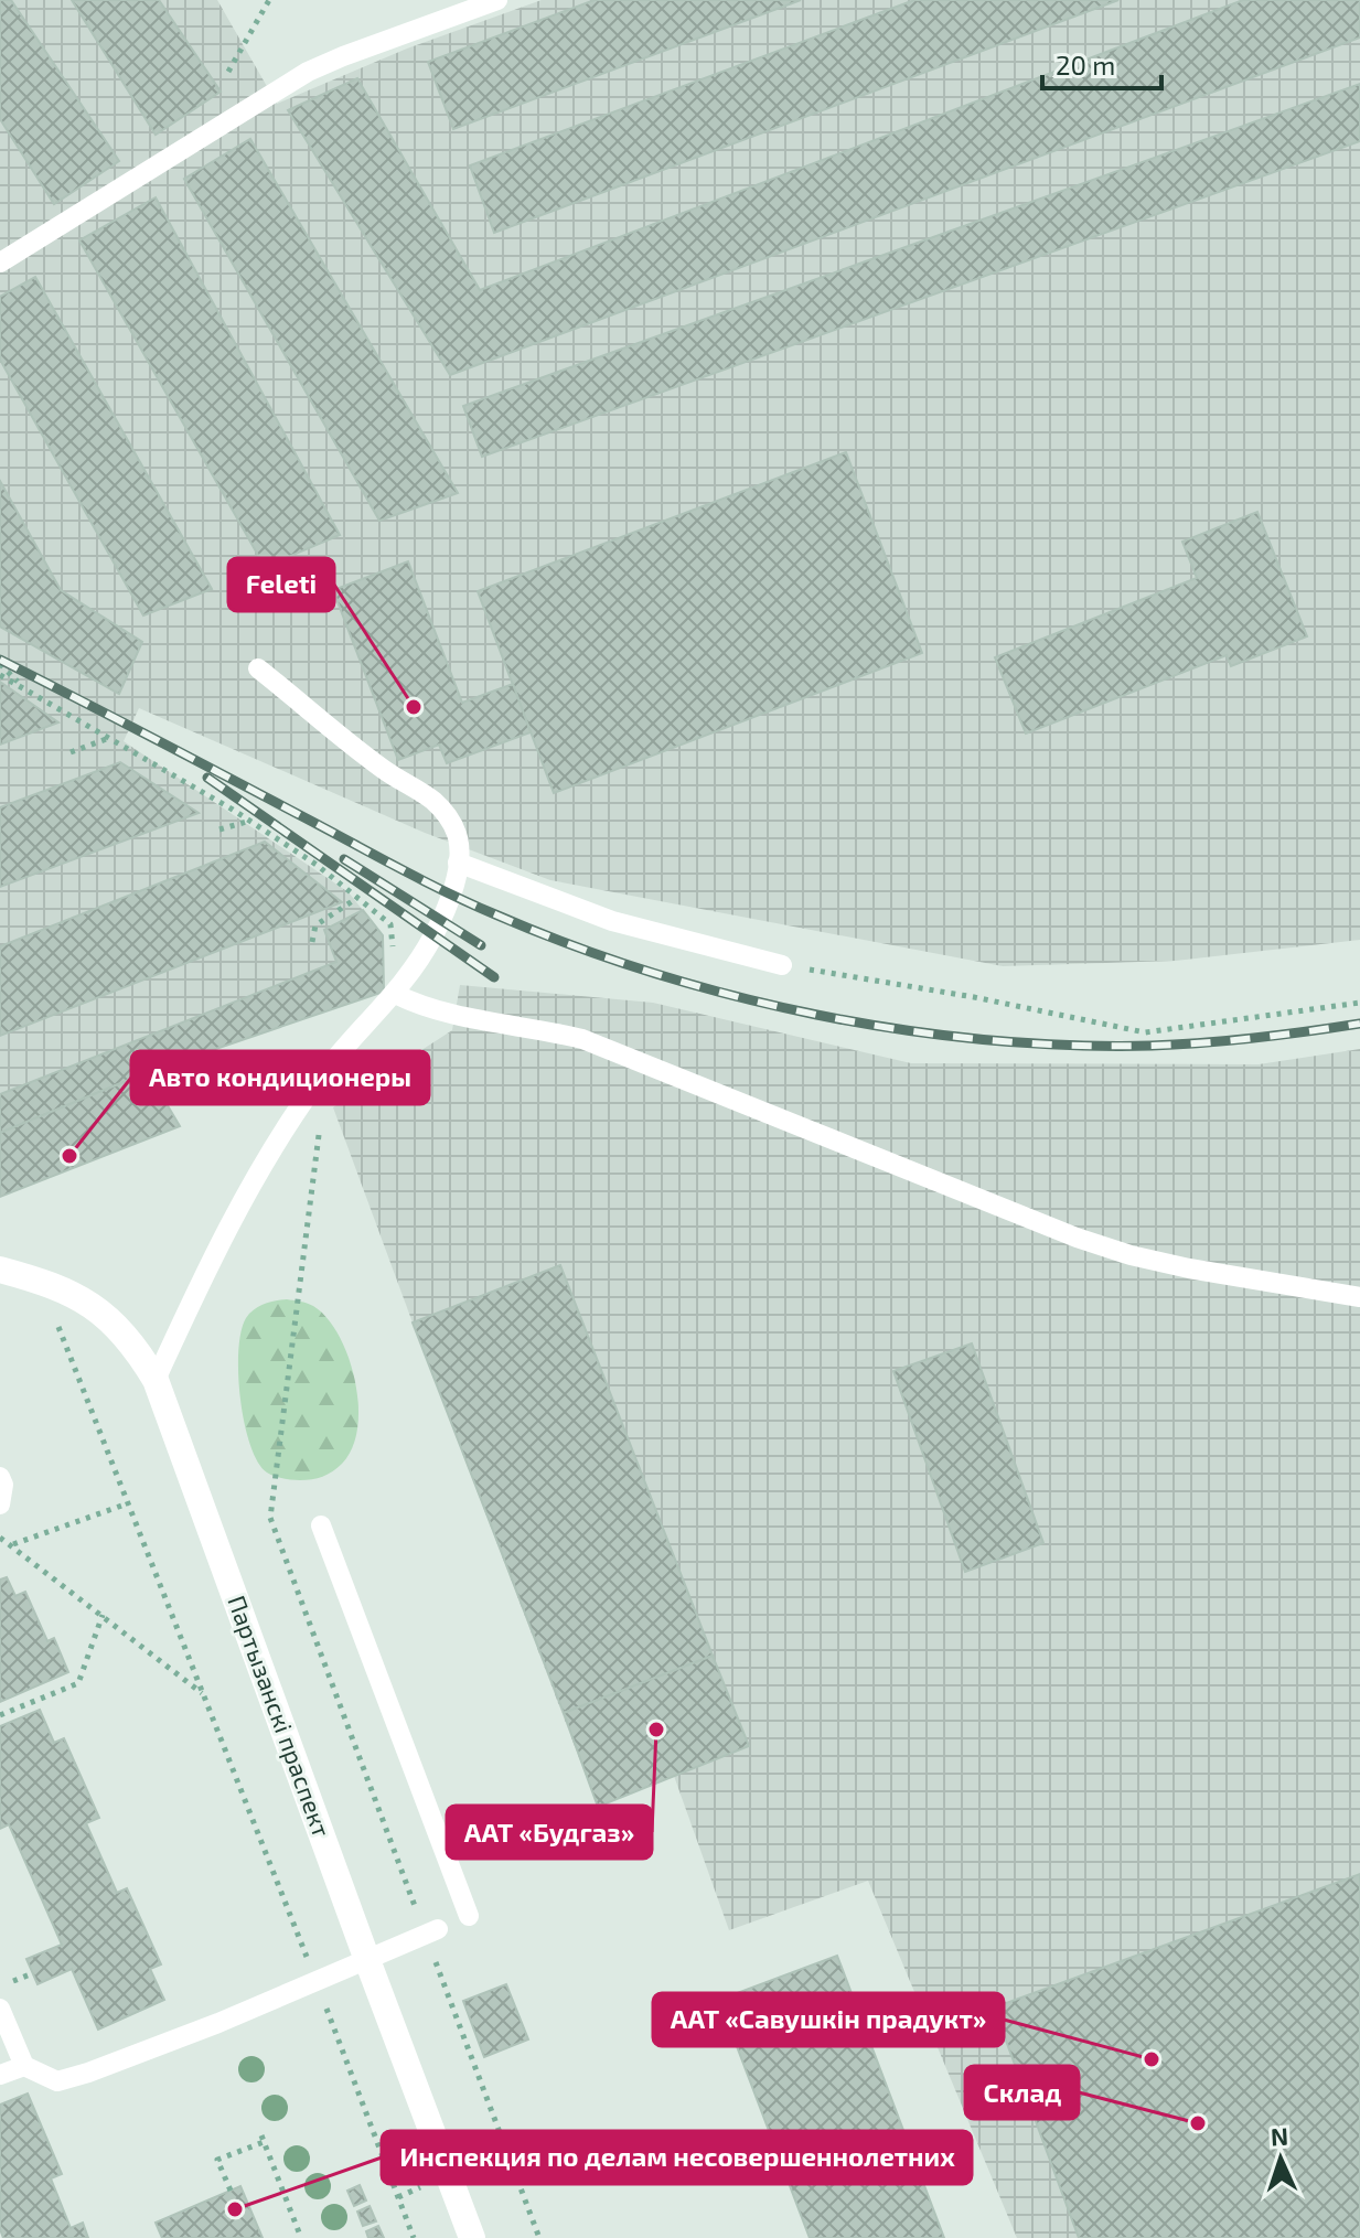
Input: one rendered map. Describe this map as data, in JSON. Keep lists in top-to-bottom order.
{
  "streets": {
    "street": ["Партызанскі праспект"]
  },
  "places": [
    "Feleti",
    "Авто кондиционеры",
    "ААТ «Будгаз»",
    "ААТ «Савушкін прадукт»",
    "Склад",
    "Инспекция по делам несовершеннолетних"
  ],
  "scale_bar": "20 m",
  "north": "top"
}
